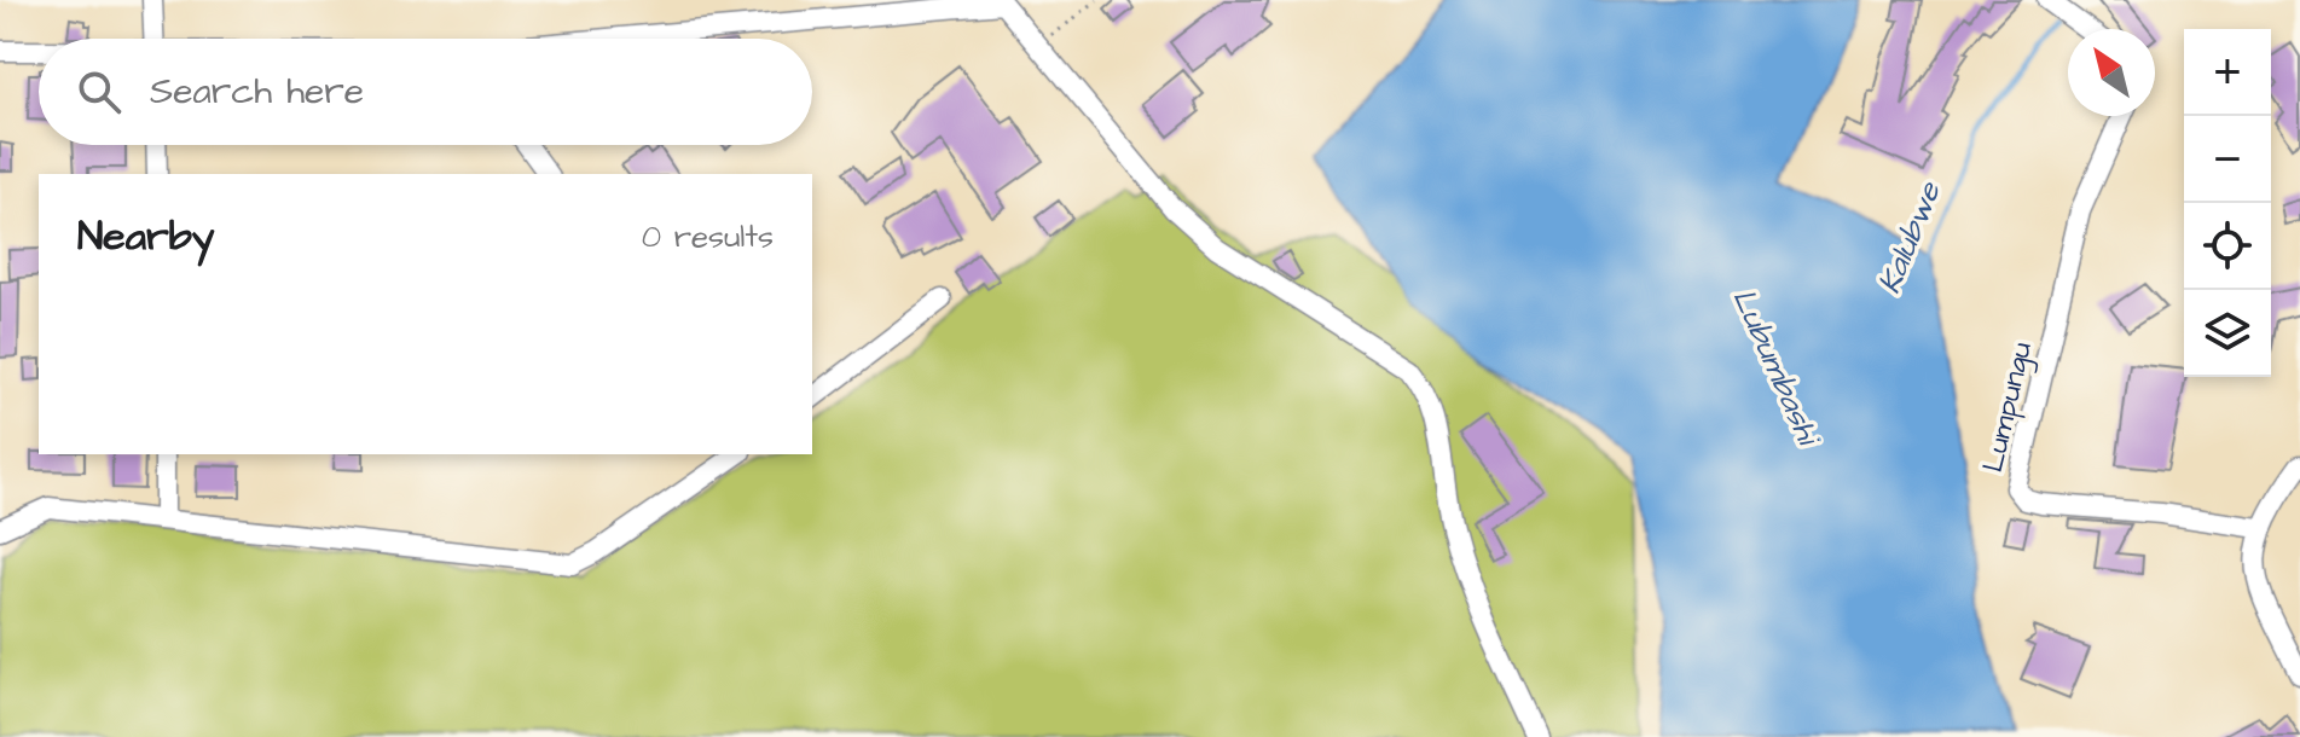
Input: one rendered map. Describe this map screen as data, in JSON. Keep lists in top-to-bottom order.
{
  "streets": {
    "street": ["Lumpungu"]
  },
  "water": ["Kalubwe", "Lubumbashi"],
  "north": "top left",
  "page": {
    "map_buttons": ["+", "−"],
    "search": "Search here",
    "heading": ["Nearby", "0 results"]
  }
}
